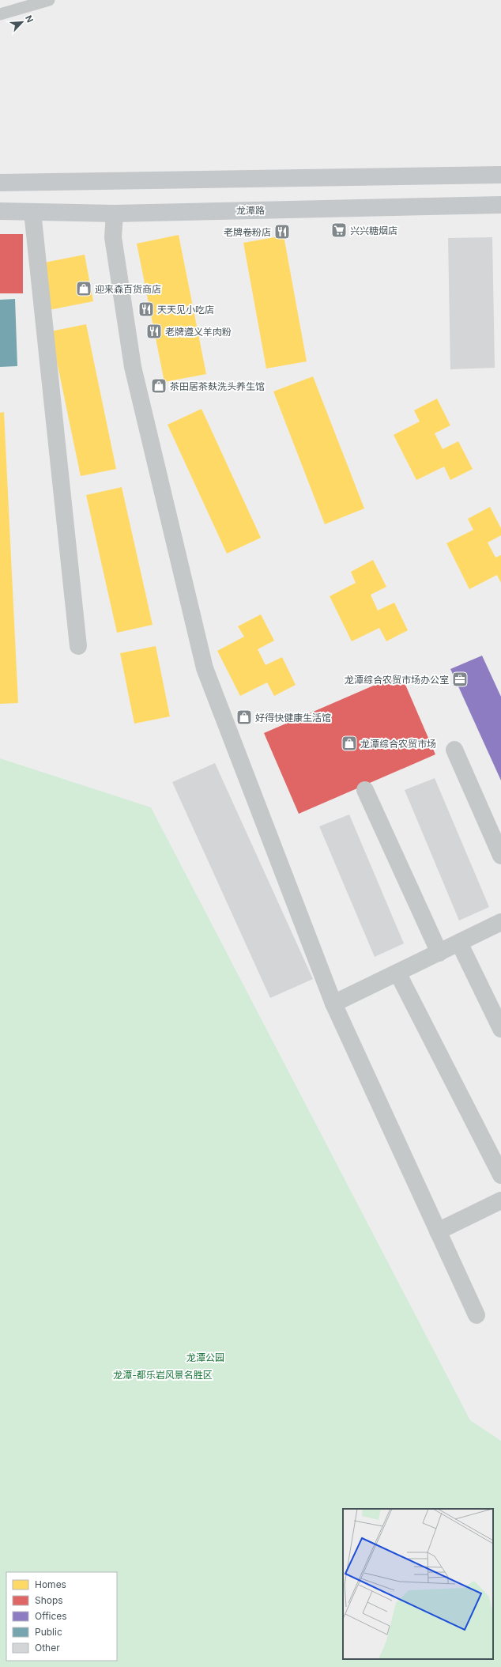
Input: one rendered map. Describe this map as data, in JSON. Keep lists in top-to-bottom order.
{
  "streets": {
    "street": ["龙潭路"]
  },
  "parks": ["龙潭公园", "龙潭-都乐岩风景名胜区"],
  "places": {
    "supermarket": ["兴兴糖烟店"],
    "restaurant": ["老牌卷粉店", "天天见小吃店", "老牌遵义羊肉粉"],
    "shop": [
      "迎来森百货商店",
      "茶田居茶麸洗头养生馆",
      "好得快健康生活馆",
      "龙潭综合农贸市场"
    ],
    "office": ["龙潭综合农贸市场办公室"]
  },
  "legend": [
    "Homes",
    "Shops",
    "Offices",
    "Public",
    "Other"
  ],
  "north": "top right"
}
